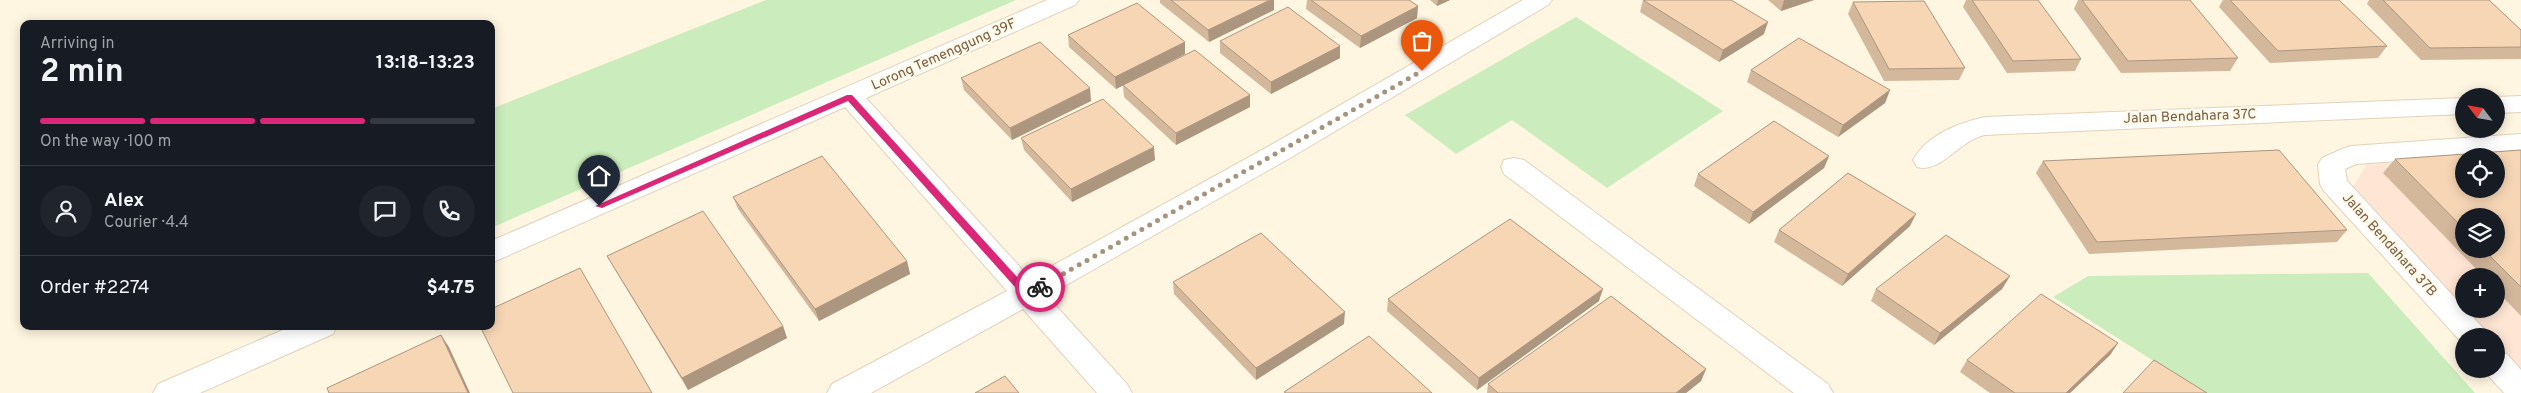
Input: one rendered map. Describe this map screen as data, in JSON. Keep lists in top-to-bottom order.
{
  "streets": {
    "street": ["Lorong Temenggung 39F", "Jalan Bendahara 37C", "Jalan Bendahara 37B"]
  },
  "north": "top left",
  "page": {
    "heading": ["2 min", "Arriving in", "13:18–13:23"],
    "panel": [
      "Alex",
      "Courier · 4.4",
      "Order #2274",
      "$4.75"
    ],
    "map_buttons": ["+", "−"],
    "bar": "On the way · 100 m"
  }
}
